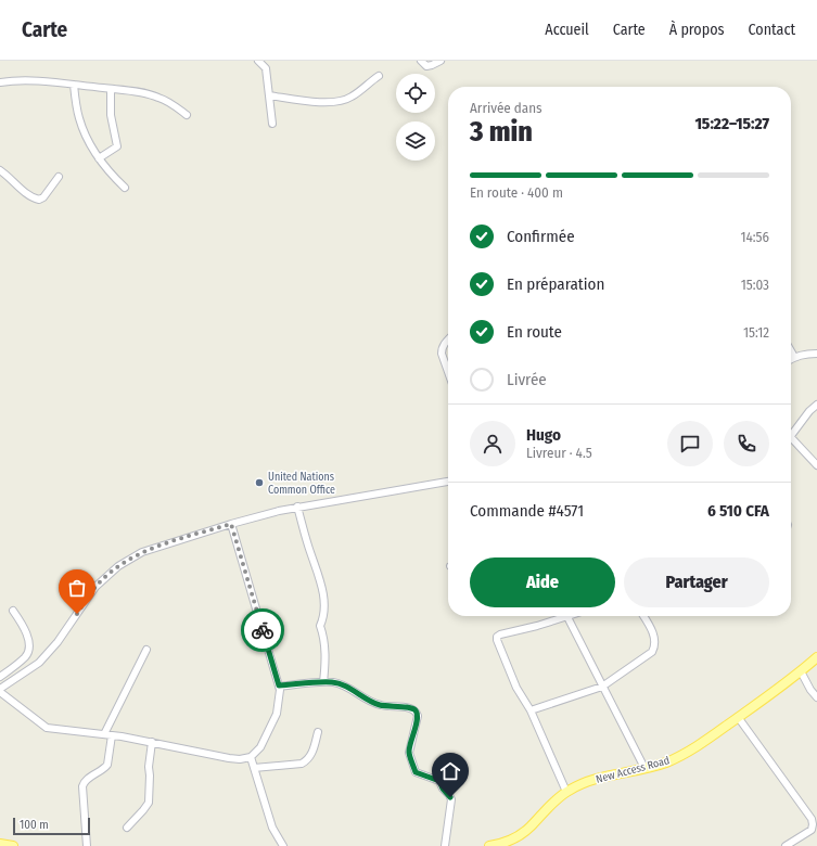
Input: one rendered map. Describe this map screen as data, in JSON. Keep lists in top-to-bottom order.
{
  "streets": {
    "main road": ["New Access Road"]
  },
  "places": ["United Nations Common Office"],
  "scale_bar": "100 m",
  "page": {
    "header": "Carte",
    "nav": [
      "Accueil",
      "Carte",
      "À propos",
      "Contact"
    ],
    "heading": ["3 min", "Arrivée dans", "15:22–15:27"],
    "panel": [
      "Hugo",
      "Livreur · 4.5",
      "Commande #4571",
      "6 510 CFA"
    ],
    "bar": "En route · 400 m",
    "list": [
      ["Confirmée", "14:56"],
      ["En préparation", "15:03"],
      ["En route", "15:12"],
      "Livrée"
    ],
    "buttons": ["Aide", "Partager"],
    "scale": "100 m"
  }
}
